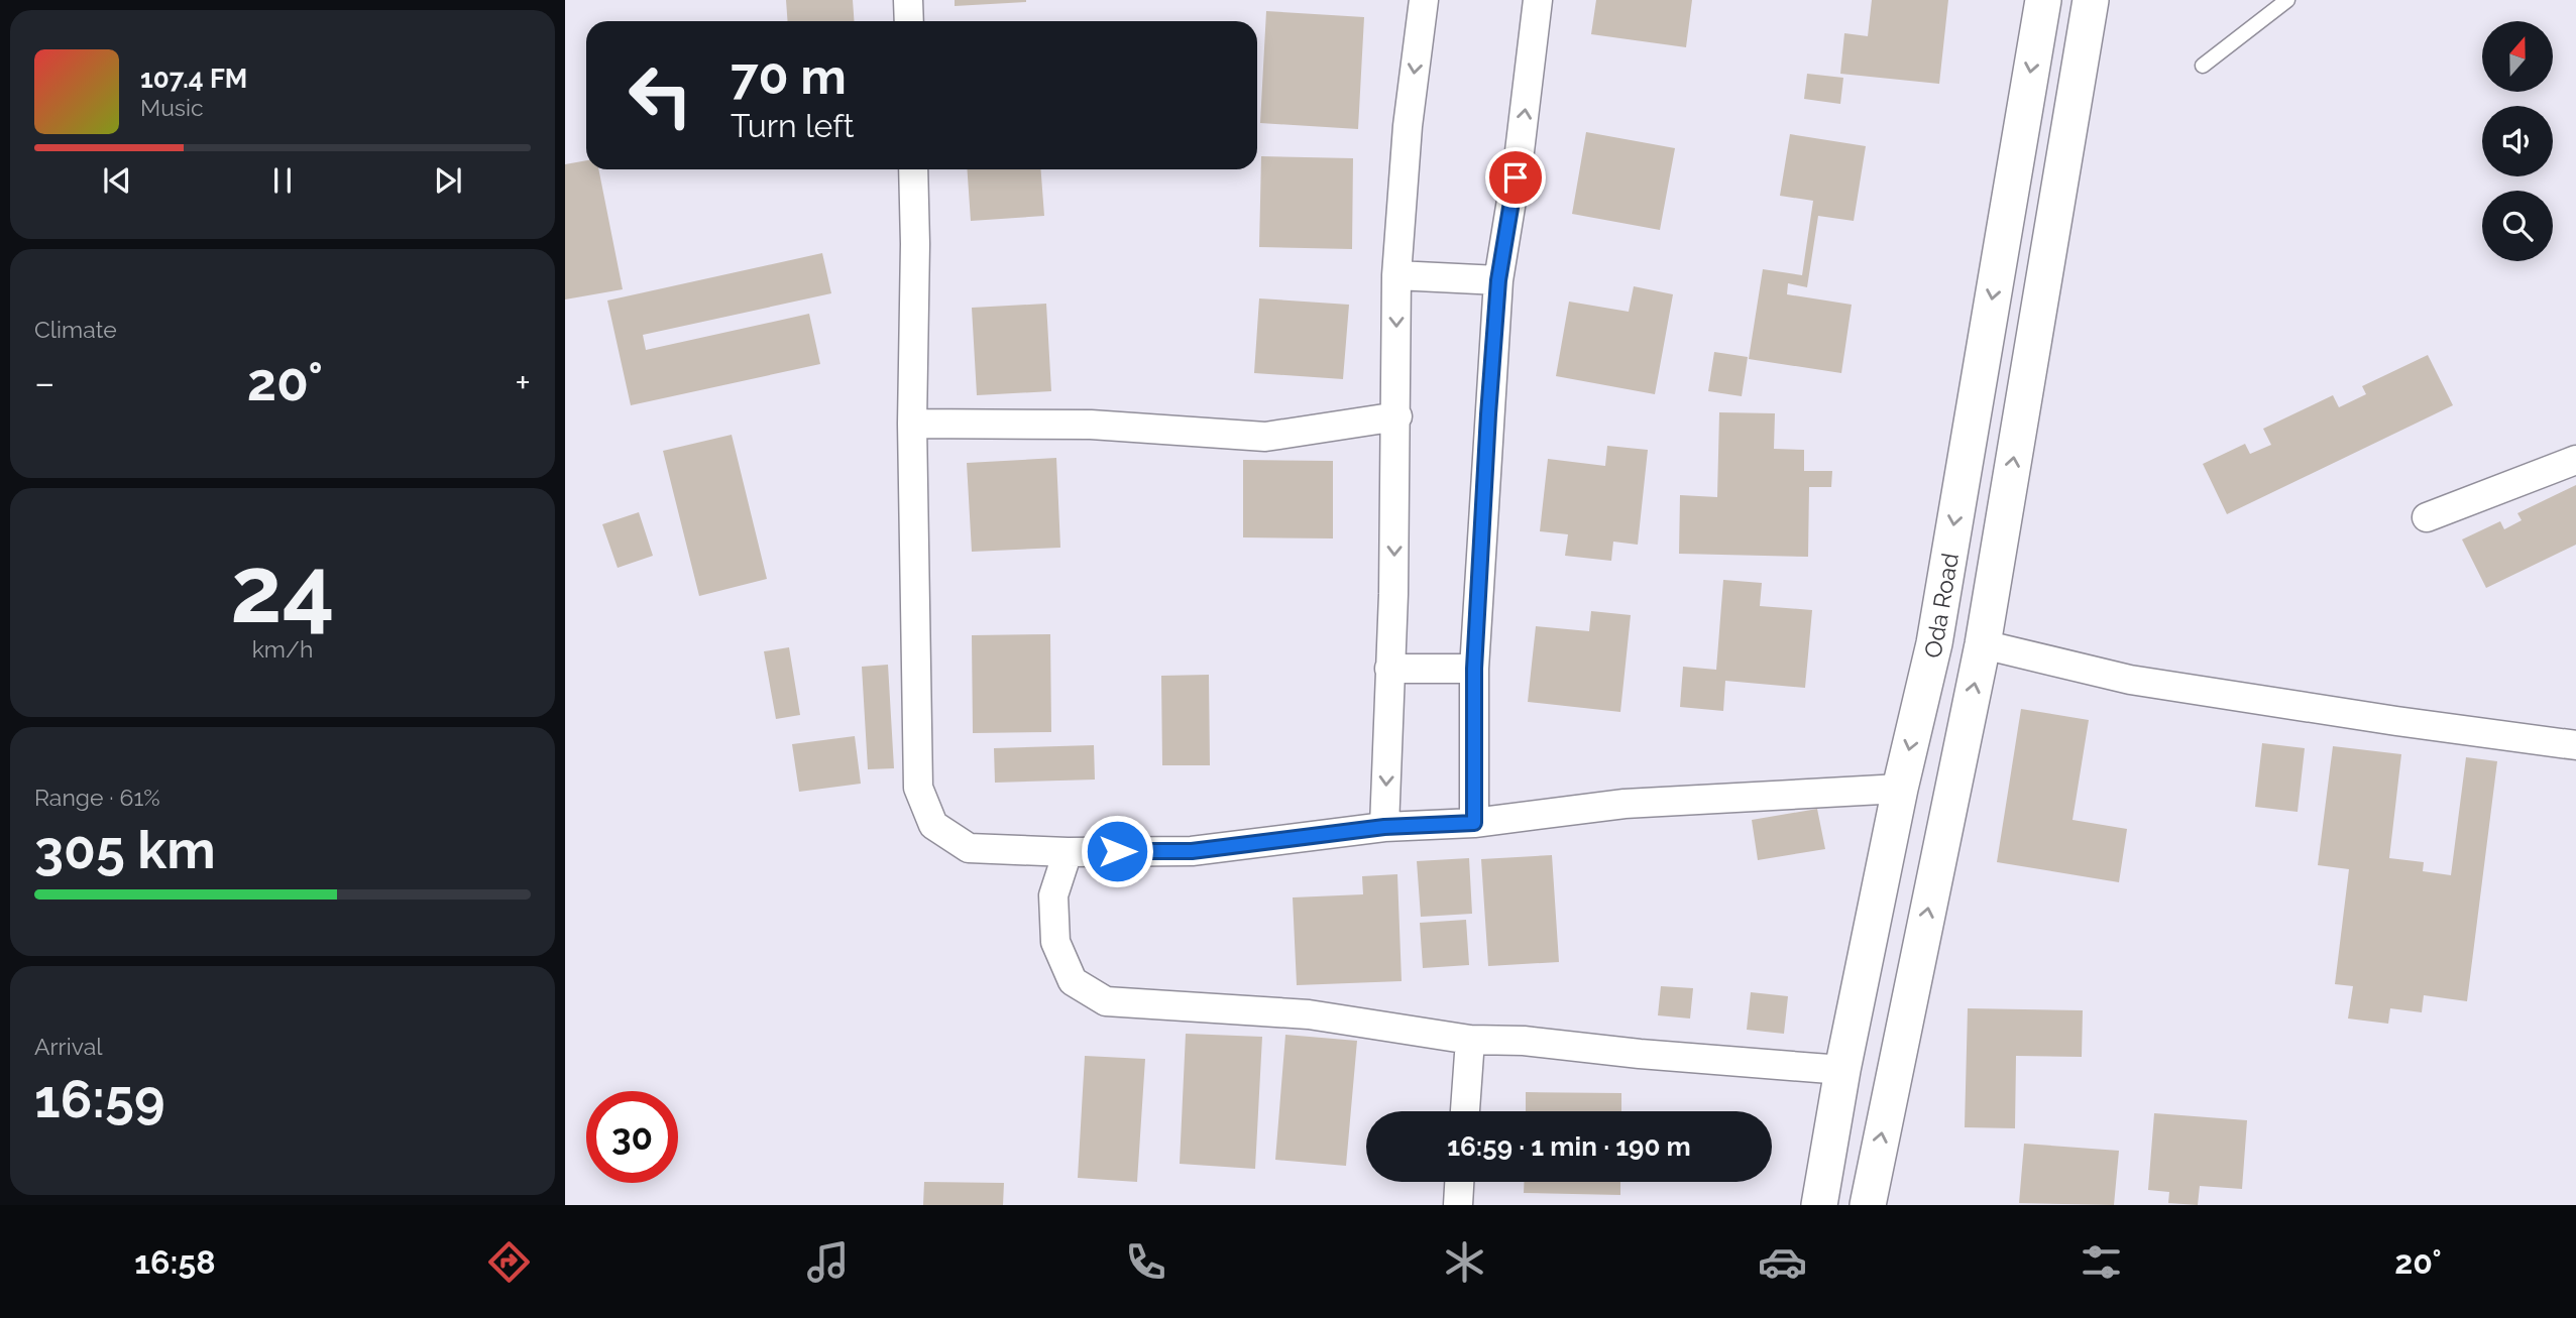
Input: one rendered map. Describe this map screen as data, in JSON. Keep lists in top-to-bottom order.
{
  "streets": {
    "street": ["Oda Road"]
  },
  "north": "top",
  "page": {
    "turn": ["70 m", "Turn left"],
    "song": ["107.4 FM", "Music"],
    "tile": [
      "Climate",
      ["24", "km/h"],
      ["Range · 61%", "305 km"],
      ["Arrival", "16:59"]
    ],
    "heat": ["−", "20°", "+"],
    "limit": "30",
    "trip": "16:59 · 1 min · 190 m",
    "tabs": ["16:58", "20°"]
  }
}
